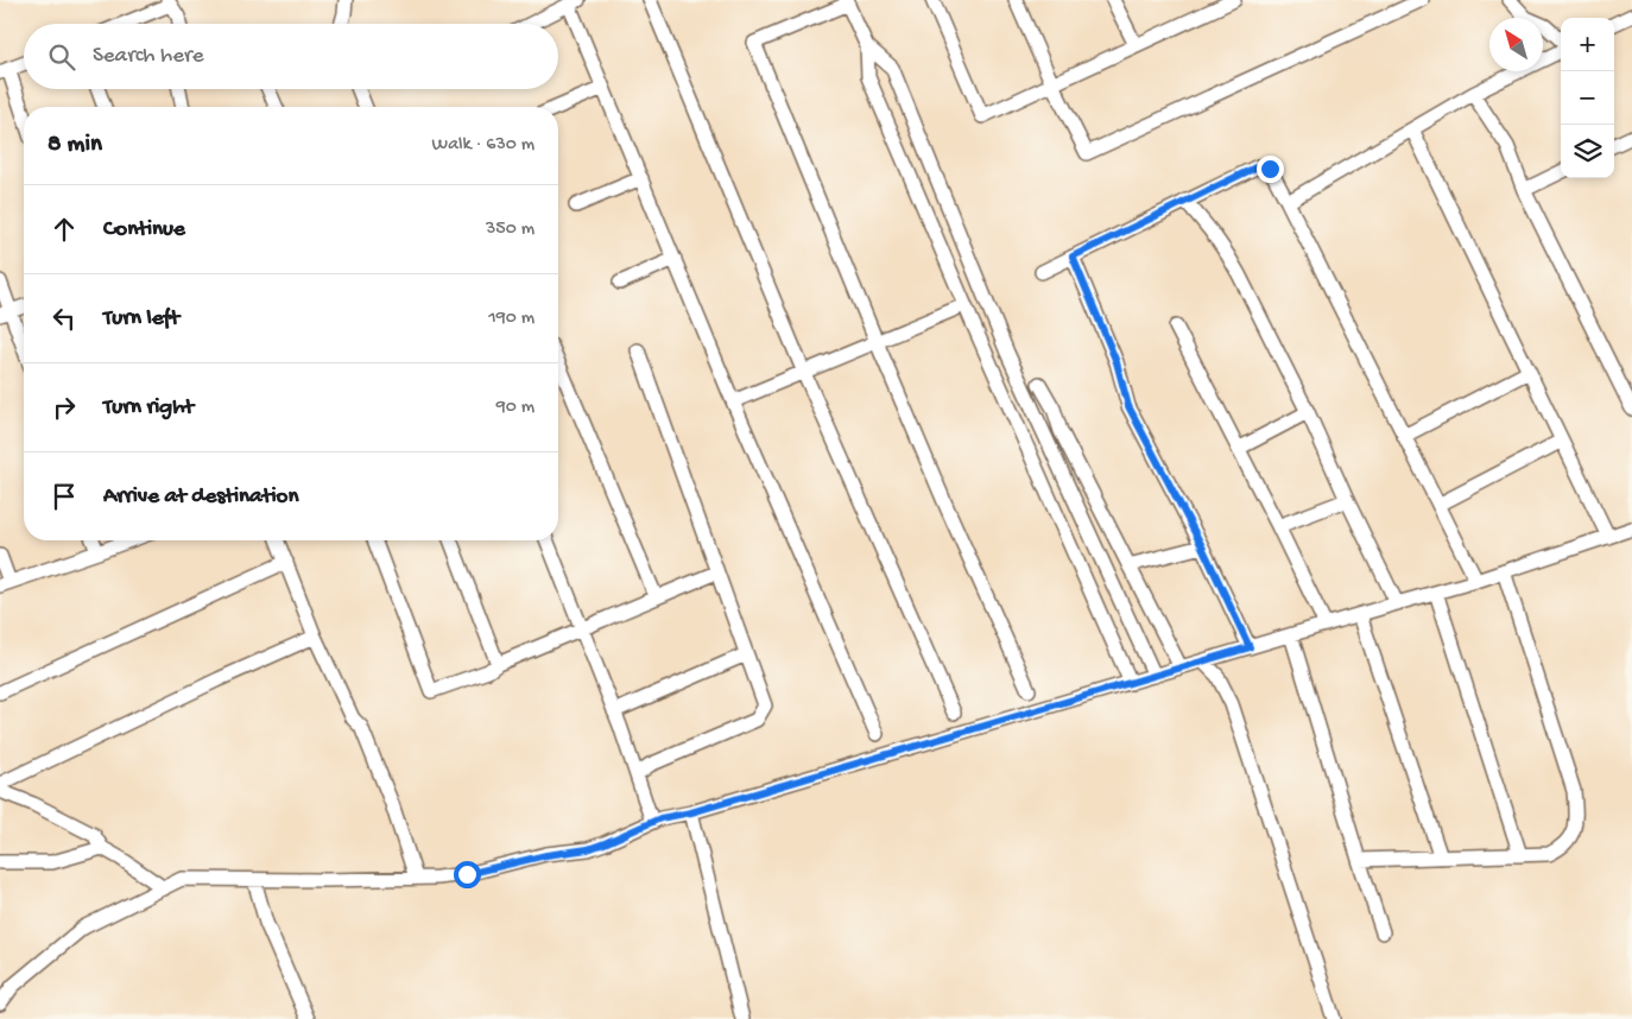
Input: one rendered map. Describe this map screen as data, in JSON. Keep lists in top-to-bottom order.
{
  "north": "top left",
  "page": {
    "map_buttons": ["+", "−"],
    "search": "Search here",
    "heading": ["8 min", "Walk · 630 m"],
    "list": [
      ["Continue", "350 m"],
      ["Turn left", "190 m"],
      ["Turn right", "90 m"],
      "Arrive at destination"
    ]
  }
}
